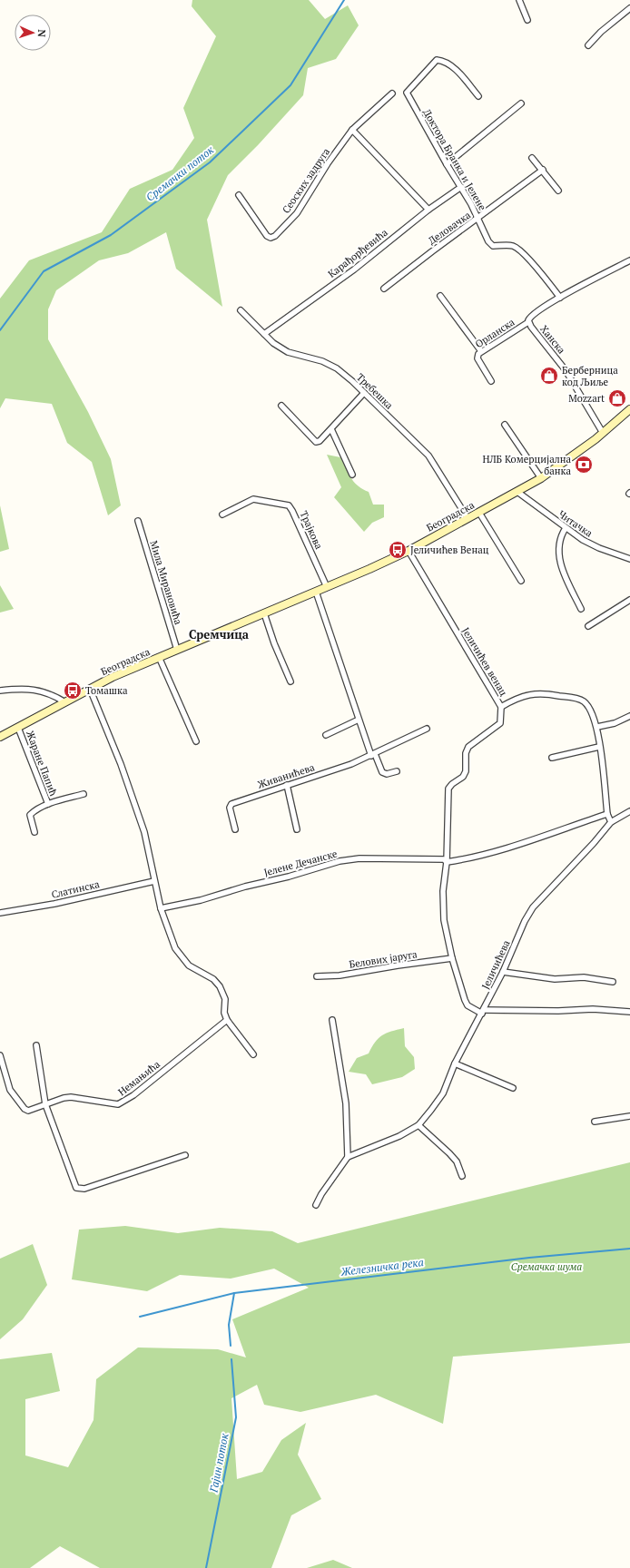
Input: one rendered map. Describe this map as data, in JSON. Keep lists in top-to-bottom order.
{
  "streets": {
    "main road": ["Београдска"],
    "street": [
      "Доктора Бранка и Јелене",
      "Сеоских задруга",
      "Деловачка",
      "Карађорђевића",
      "Орланска",
      "Ханска",
      "Требешка",
      "Читачка",
      "Трајкова",
      "Мила Мирановића",
      "Јеличићев венац",
      "Жаране Папић",
      "Живанићева",
      "Јелене Дечанске",
      "Слатинска",
      "Белових јаруга",
      "Јеличићева",
      "Немањића"
    ]
  },
  "crossings": [
    ["Доктора Бранка и Јелене", "Деловачка"],
    ["Доктора Бранка и Јелене", "Карађорђевића"],
    ["Доктора Бранка и Јелене", "Ханска"],
    ["Карађорђевића", "Требешка"],
    ["Орланска", "Ханска"],
    ["Ханска", "Београдска"],
    ["Требешка", "Београдска"],
    ["Београдска", "Читачка"],
    ["Београдска", "Трајкова"],
    ["Београдска", "Мила Мирановића"],
    ["Београдска", "Јеличићев венац"],
    ["Београдска", "Жаране Папић"],
    ["Јеличићев венац", "Јелене Дечанске"]
  ],
  "districts": ["Сремчица"],
  "water": ["Сремачки поток", "Железничка река", "Гајин поток"],
  "parks": ["Сремачка шума"],
  "places": {
    "shop": ["Берберница код Љиље", "Mozzart"],
    "bank": ["НЛБ Комерцијална банка"],
    "bus stop": ["Јеличићев Венац", "Томашка"]
  },
  "north": "right"
}
